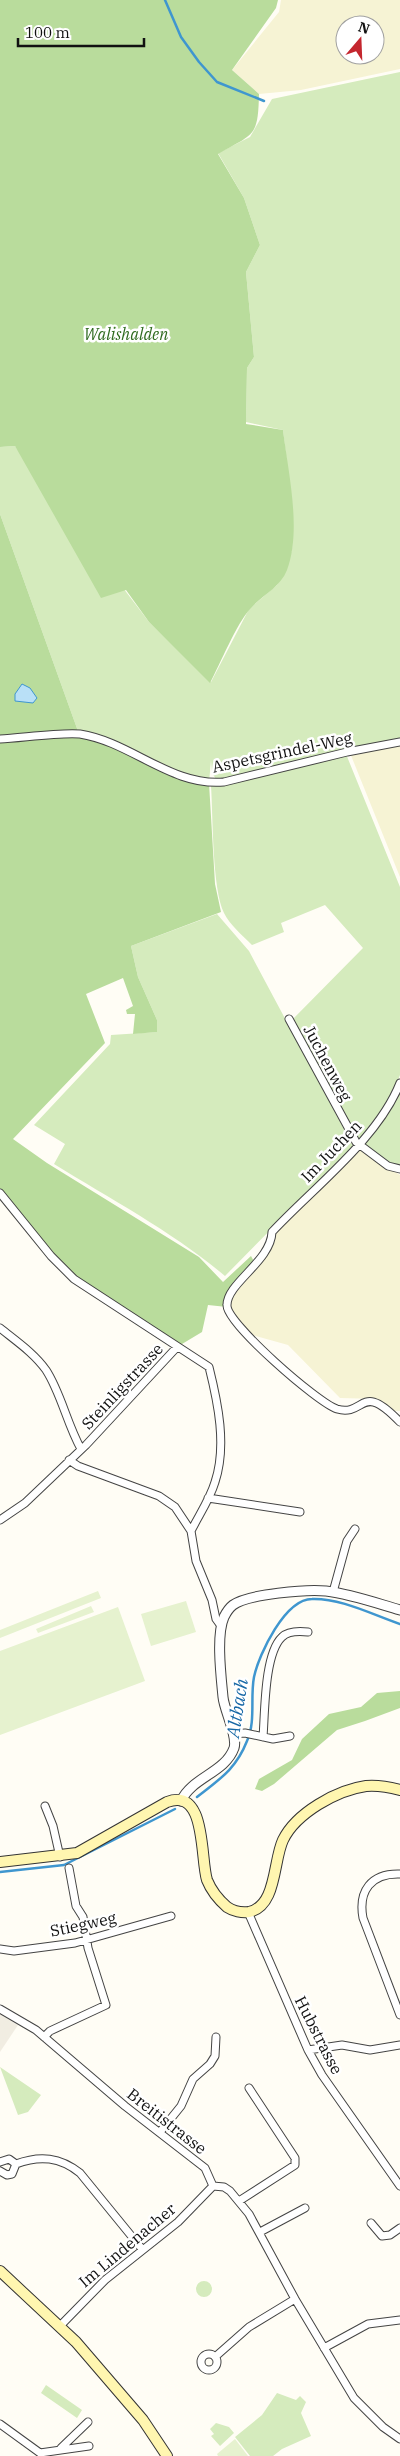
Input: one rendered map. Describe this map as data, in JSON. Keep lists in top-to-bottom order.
{
  "streets": {
    "street": [
      "Aspetsgrindel-Weg",
      "Juchenweg",
      "Im Juchen",
      "Steinligstrasse",
      "Stiegweg",
      "Hubstrasse",
      "Breitistrasse",
      "Im Lindenacher"
    ]
  },
  "crossings": [
    ["Juchenweg", "Im Juchen"],
    ["Breitistrasse", "Im Lindenacher"]
  ],
  "water": ["Altbach"],
  "parks": ["Walishalden"],
  "scale_bar": "100 m",
  "north": "top"
}
